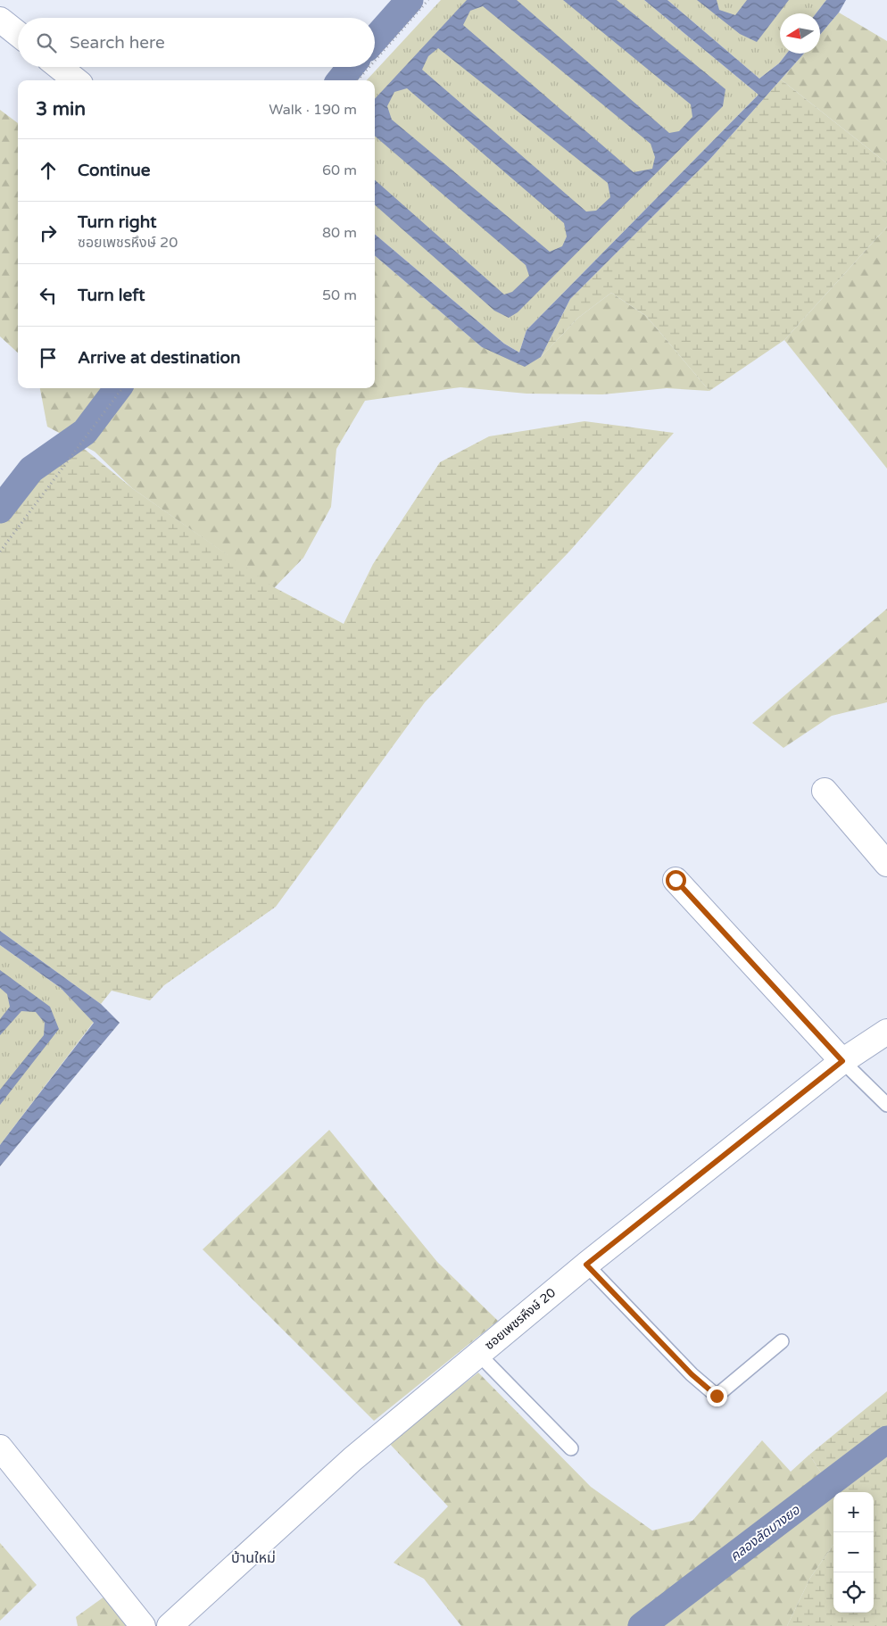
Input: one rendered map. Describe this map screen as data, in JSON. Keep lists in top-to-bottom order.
{
  "streets": {
    "street": ["ซอยเพชรหึงษ์ 20"]
  },
  "districts": ["บ้านใหม่"],
  "water": ["คลองลัดบางยอ"],
  "north": "left",
  "page": {
    "search": "Search here",
    "heading": ["3 min", "Walk · 190 m"],
    "list": [
      ["Continue", "60 m"],
      ["Turn right", "ซอยเพชรหึงษ์ 20", "80 m"],
      ["Turn left", "50 m"],
      "Arrive at destination"
    ],
    "map_buttons": ["+", "−"]
  }
}
